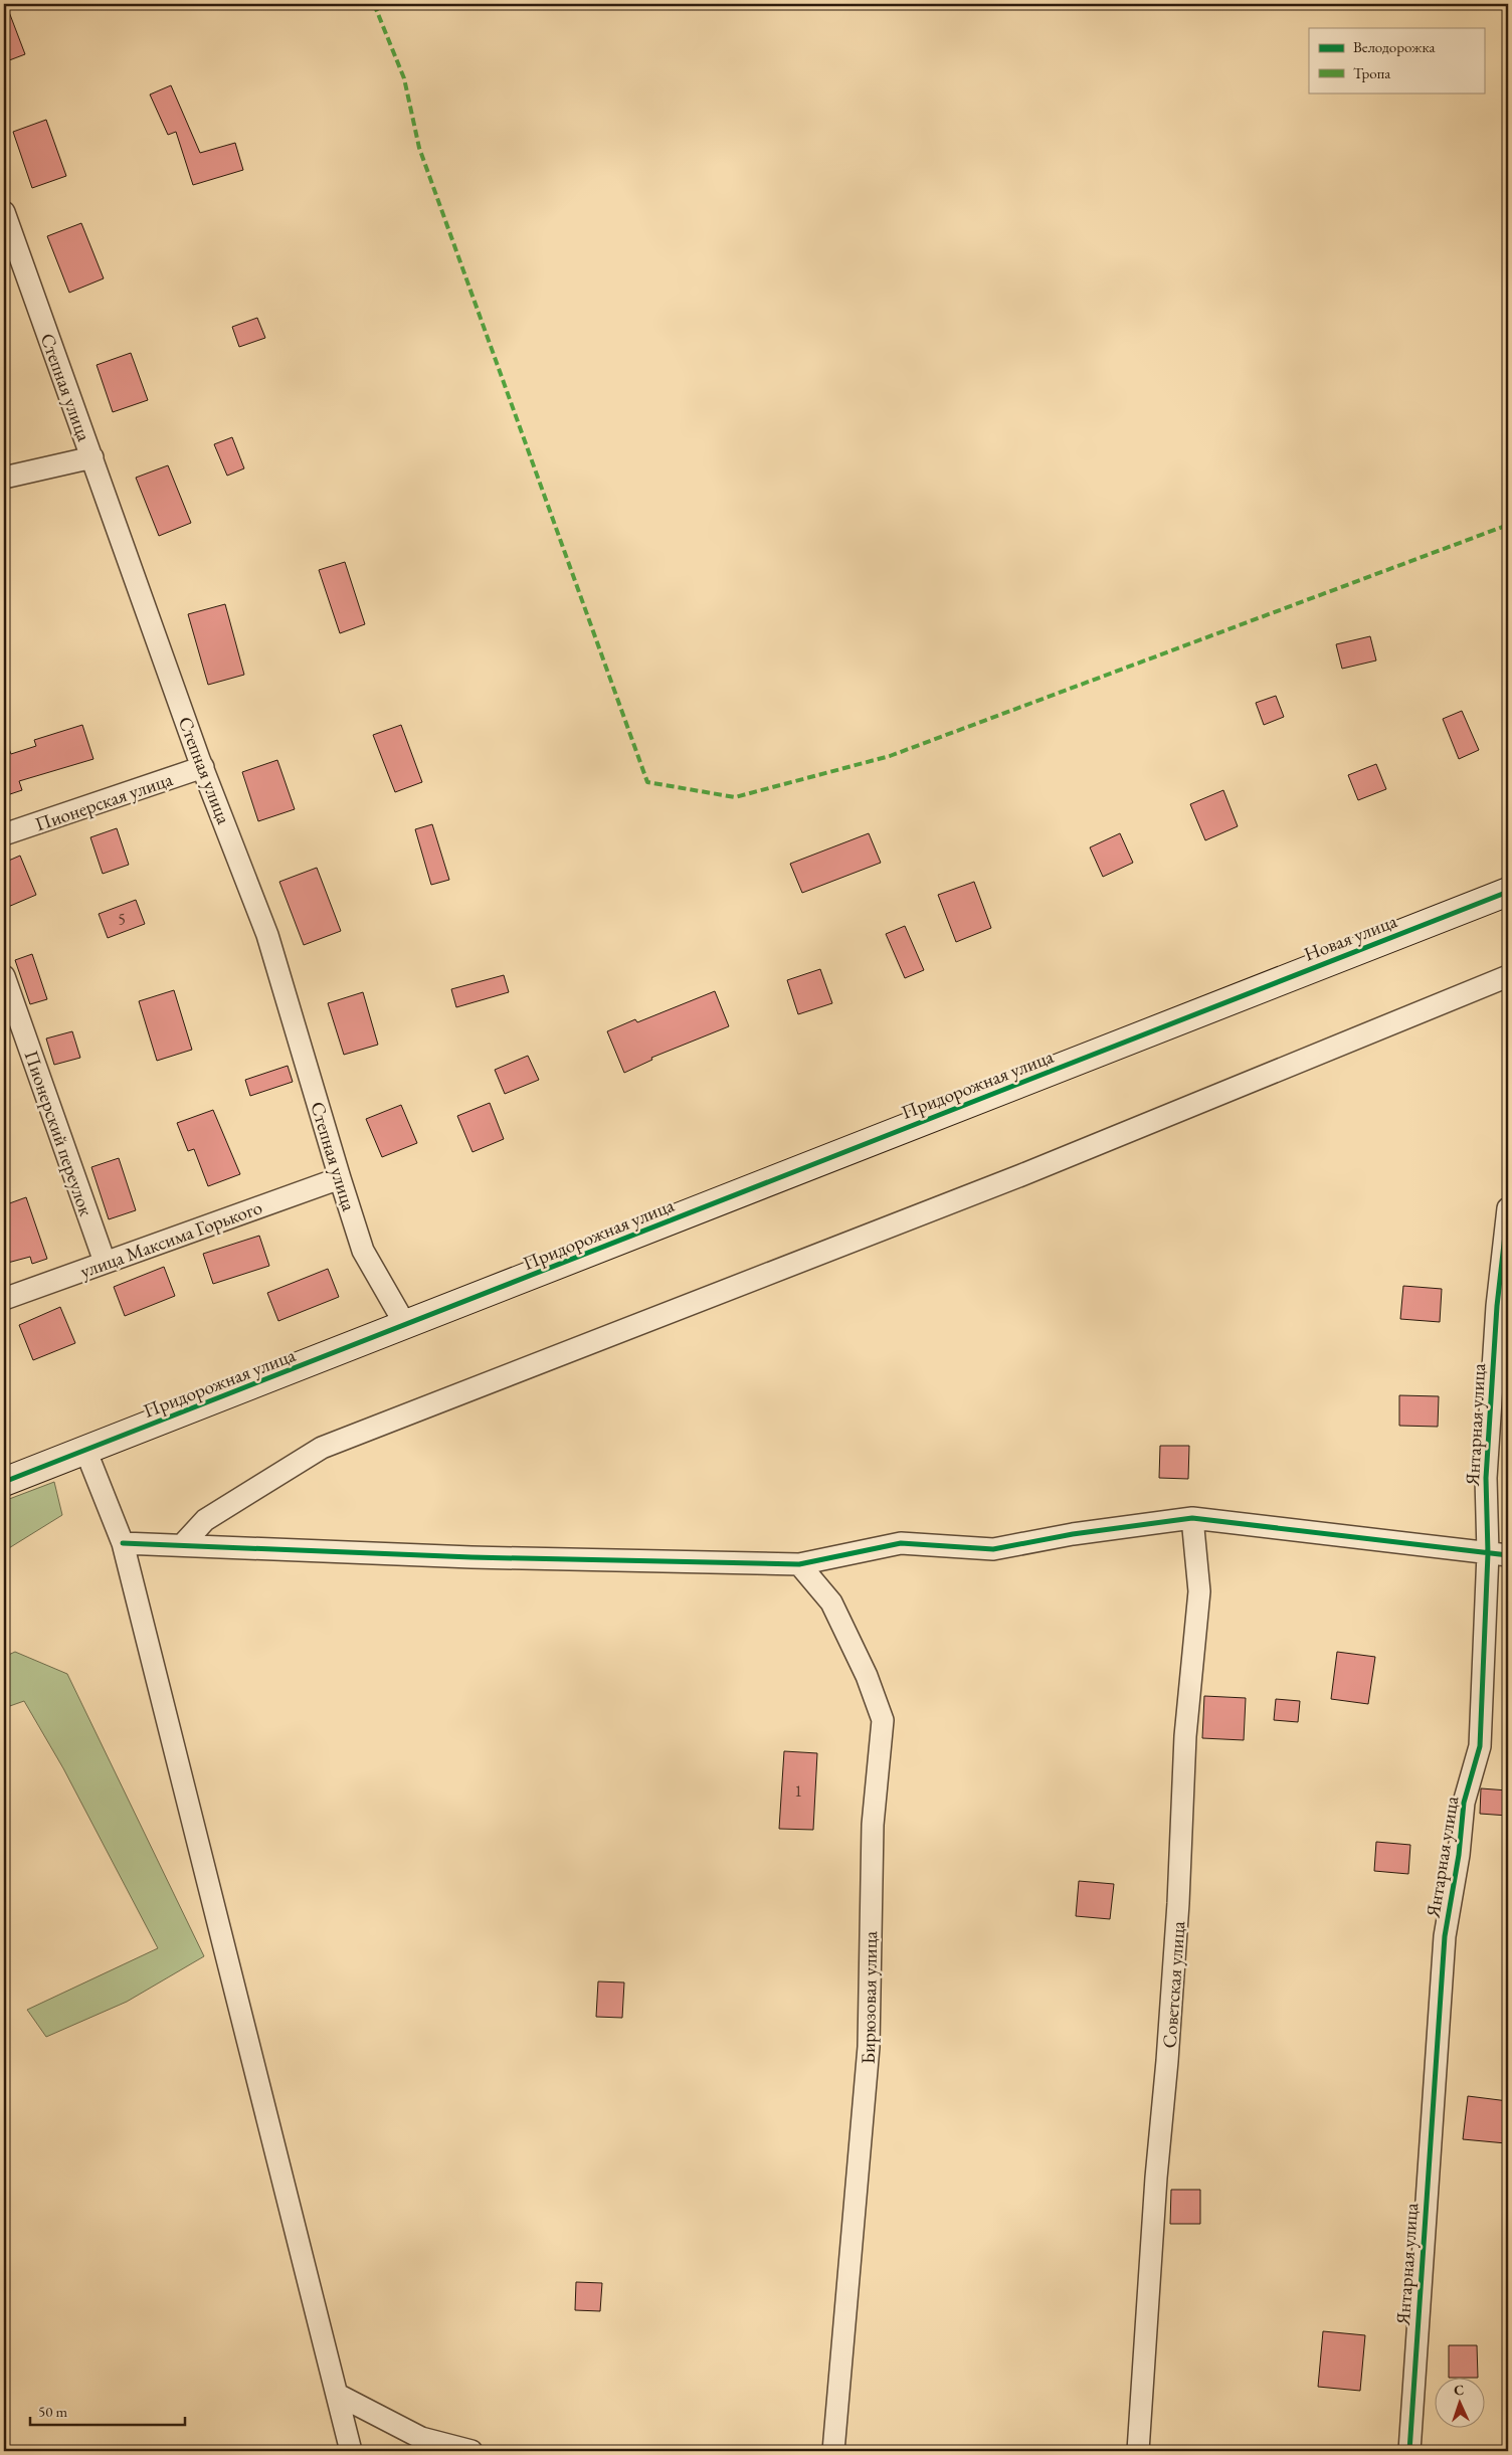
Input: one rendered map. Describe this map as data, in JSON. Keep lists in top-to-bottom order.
{
  "streets": {
    "street": [
      "Степная улица",
      "Пионерская улица",
      "Новая улица",
      "Придорожная улица",
      "Пионерский переулок",
      "улица Максима Горького",
      "Янтарная улица",
      "Советская улица",
      "Бирюзовая улица"
    ]
  },
  "crossings": [
    ["Степная улица", "Пионерская улица"],
    ["Степная улица", "Придорожная улица"],
    ["Степная улица", "улица Максима Горького"],
    ["Новая улица", "Придорожная улица"],
    ["Пионерский переулок", "улица Максима Горького"]
  ],
  "house_numbers": ["5", "1"],
  "legend": ["Велодорожка", "Тропа"],
  "scale_bar": "50 m",
  "north": "top"
}
